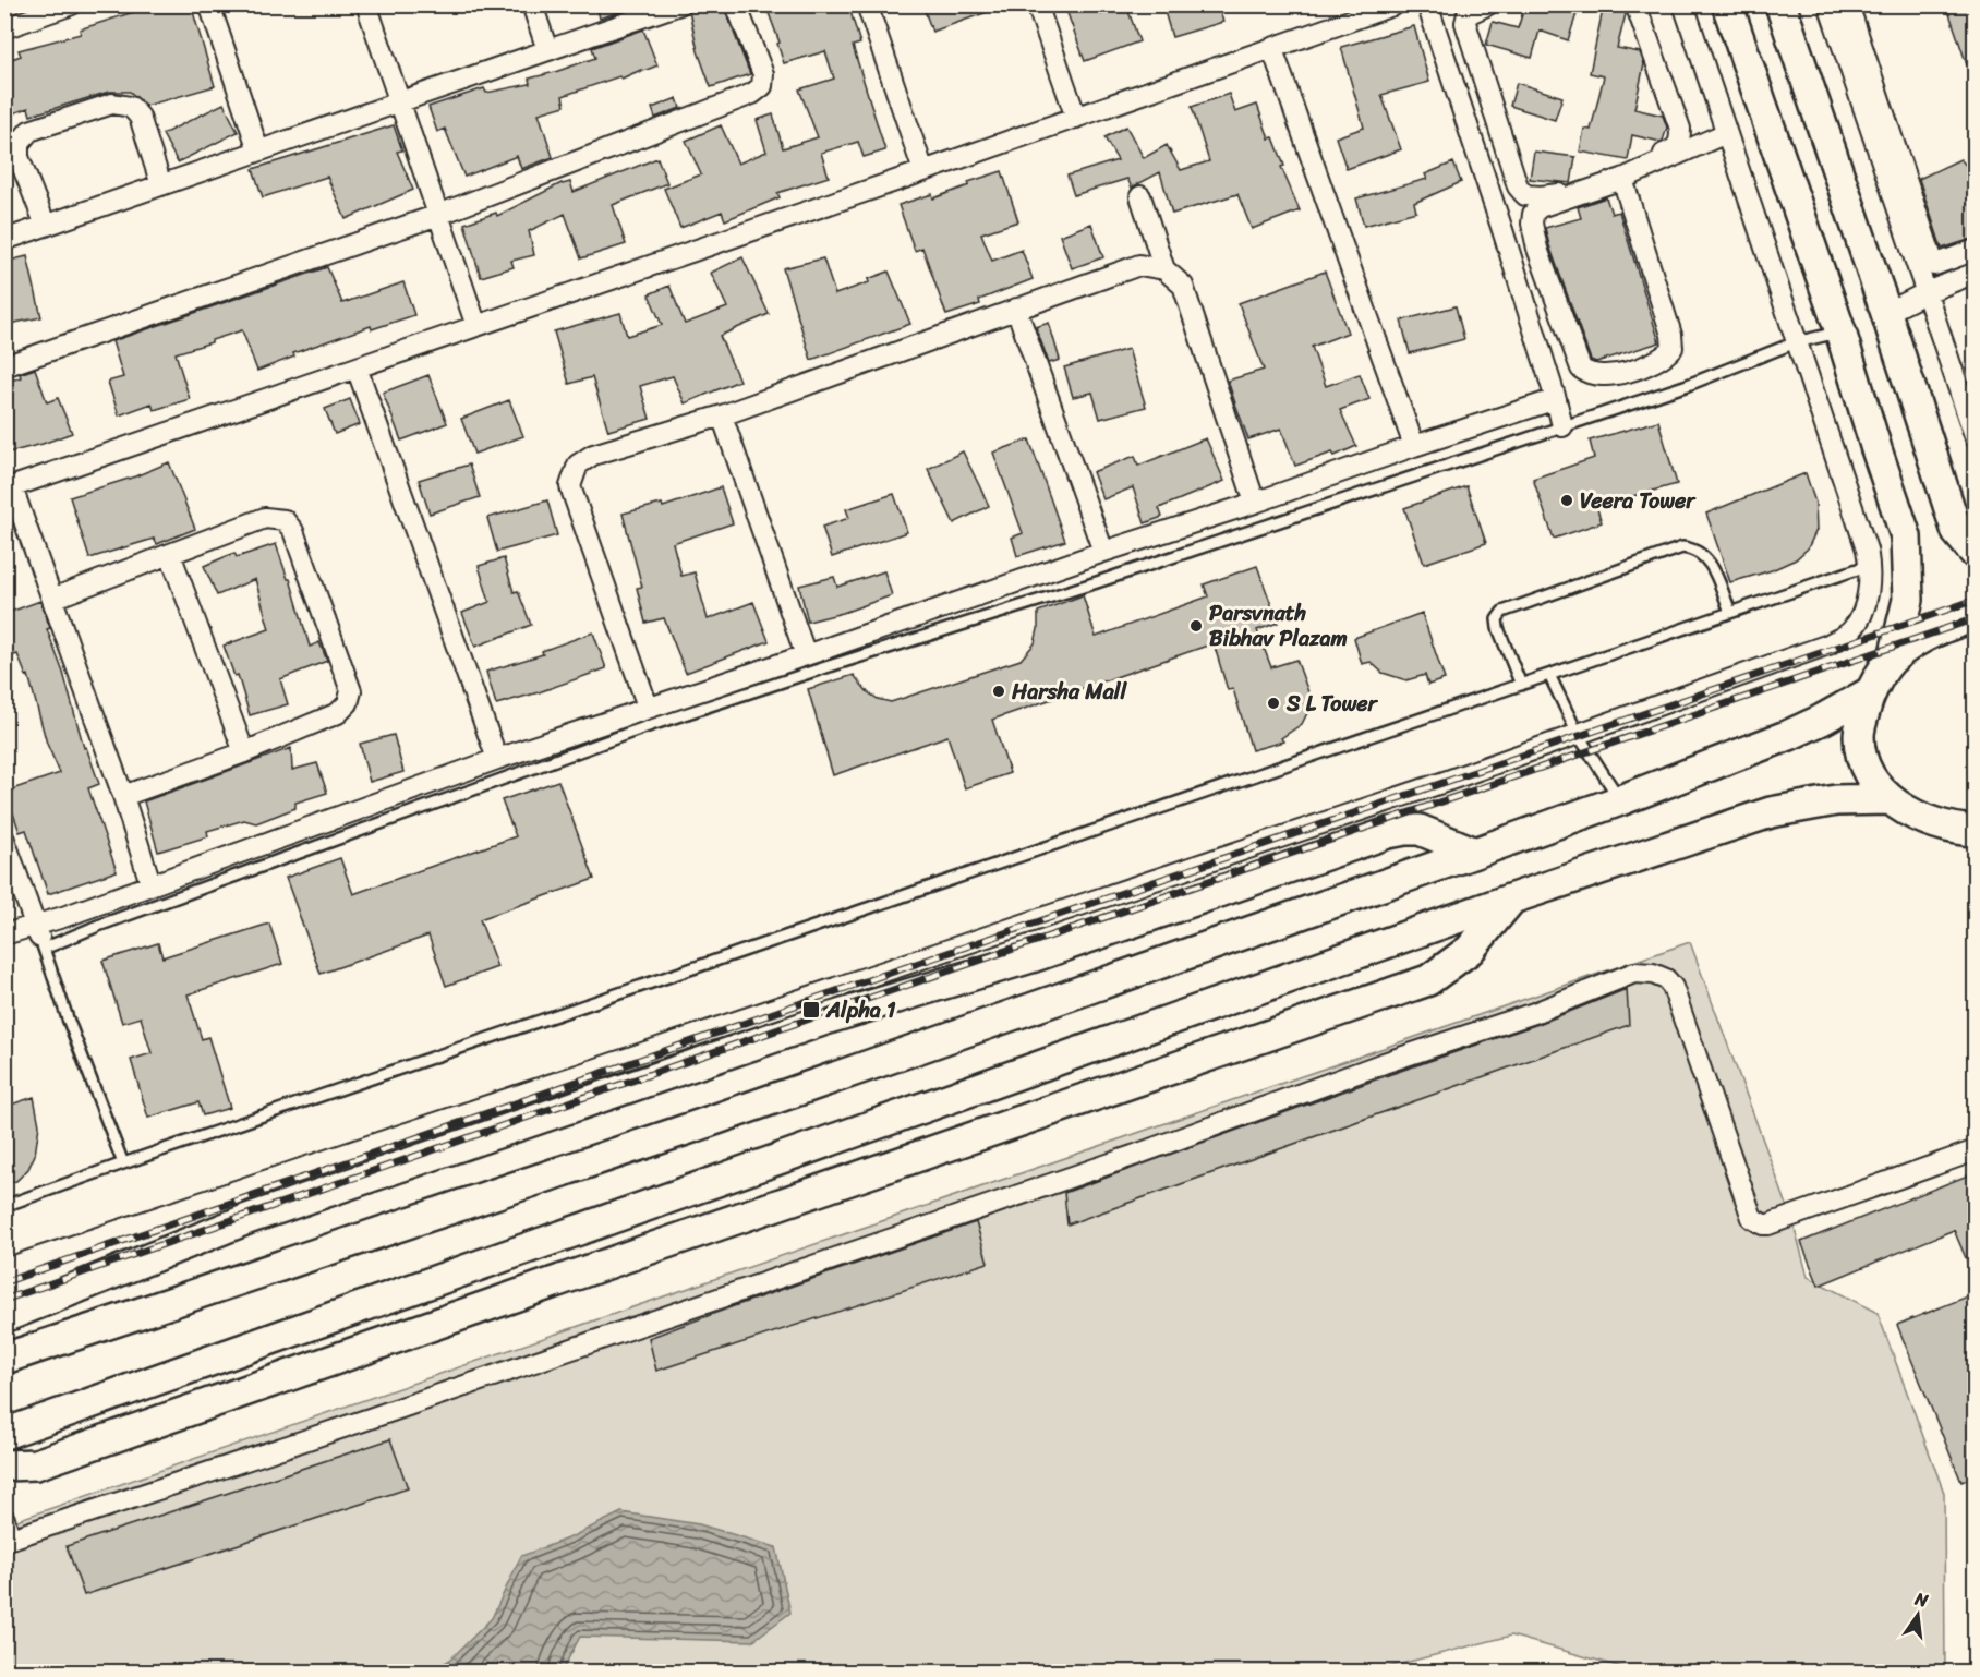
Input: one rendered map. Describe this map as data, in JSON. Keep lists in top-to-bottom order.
{
  "places": {
    "other": [
      "Veera Tower",
      "Parsvnath Bibhav Plazam",
      "Harsha Mall",
      "S L Tower"
    ],
    "transit": ["Alpha 1"]
  },
  "north": "top"
}
